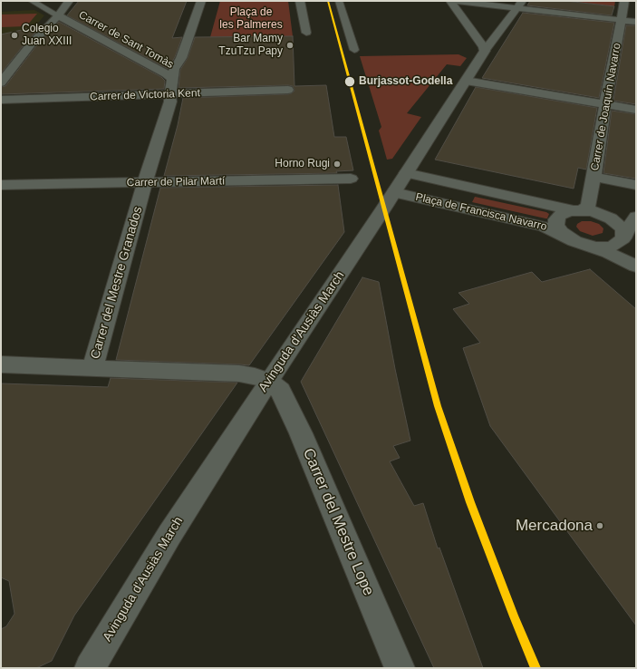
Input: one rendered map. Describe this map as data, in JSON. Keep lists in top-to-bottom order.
{
  "streets": {
    "street": [
      "Carrer de Sant Tomàs",
      "Carrer de Victoria Kent",
      "Carrer de Joaquín Navarro",
      "Carrer de Pilar Martí",
      "Plaça de Francisca Navarro",
      "Carrer del Mestre Granados",
      "Avinguda d'Ausiàs March",
      "Carrer del Mestre Lope"
    ]
  },
  "crossings": [
    ["Carrer de Sant Tomàs", "Carrer del Mestre Granados"],
    ["Carrer de Victoria Kent", "Carrer del Mestre Granados"],
    ["Carrer de Joaquín Navarro", "Plaça de Francisca Navarro"],
    ["Carrer de Pilar Martí", "Carrer del Mestre Granados"],
    ["Plaça de Francisca Navarro", "Avinguda d'Ausiàs March"],
    ["Avinguda d'Ausiàs March", "Carrer del Mestre Lope"]
  ],
  "parks": ["Plaça de les Palmeres"],
  "places": [
    "Colegio Juan XXIII",
    "Bar Mamy TzuTzu Papy",
    "Burjassot-Godella",
    "Horno Rugi",
    "Mercadona"
  ]
}
